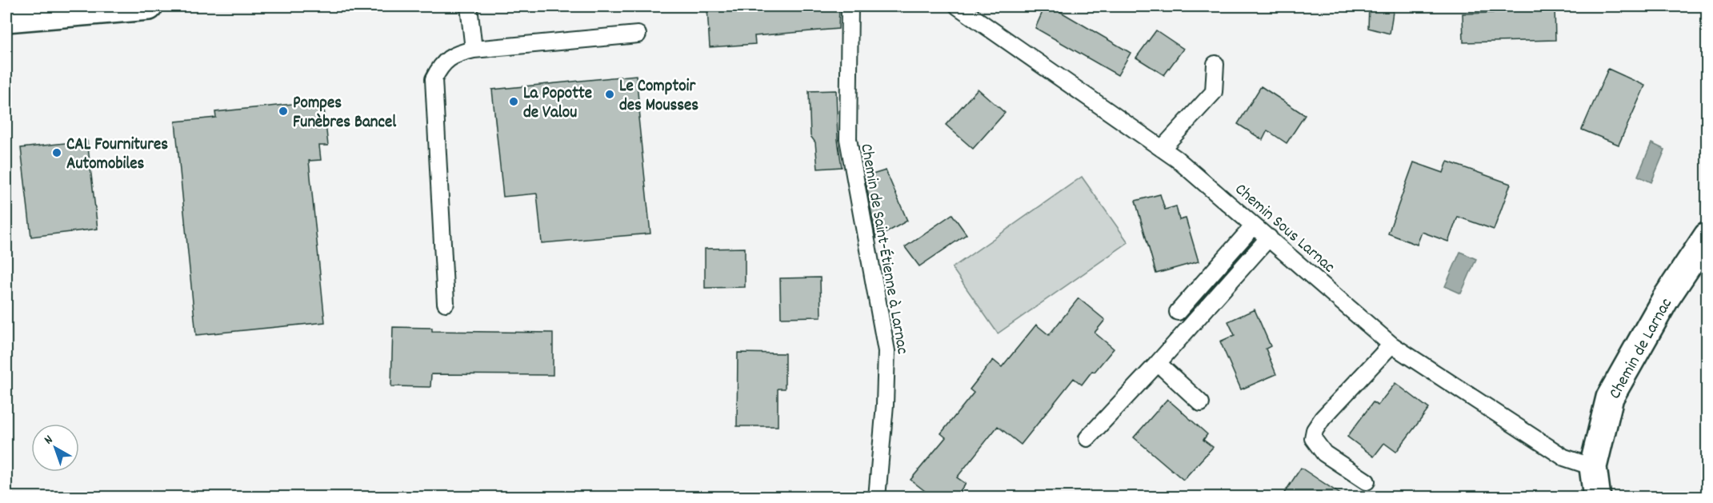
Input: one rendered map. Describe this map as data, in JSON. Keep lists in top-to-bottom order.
{
  "streets": {
    "street": ["Chemin de Larnac"],
    "lane": ["Chemin Sous Larnac", "Chemin de Saint-Étienne à Larnac"]
  },
  "crossings": [
    ["Chemin Sous Larnac", "Chemin de Larnac"]
  ],
  "places": [
    "Le Comptoir des Mousses",
    "La Popotte de Valou",
    "Pompes Funèbres Bancel",
    "CAL Fournitures Automobiles"
  ],
  "north": "top left"
}
